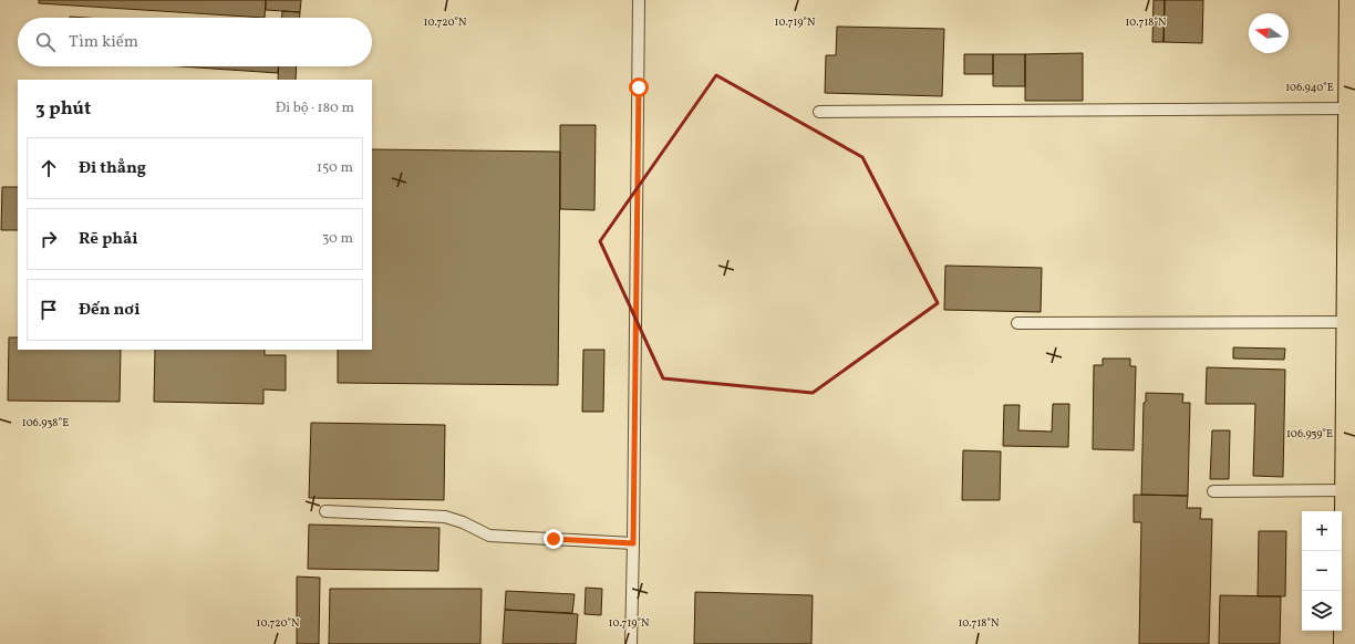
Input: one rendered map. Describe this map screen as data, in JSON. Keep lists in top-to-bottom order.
{
  "north": "left",
  "page": {
    "search": "Tìm kiếm",
    "heading": ["3 phút", "Đi bộ · 180 m"],
    "list": [
      ["Đi thẳng", "150 m"],
      ["Rẽ phải", "30 m"],
      "Đến nơi"
    ],
    "map_buttons": ["+", "−"]
  },
  "coordinates": [
    "10.720°N",
    "10.719°N",
    "10.718°N",
    "106.940°E",
    "106.938°E",
    "106.939°E"
  ]
}
